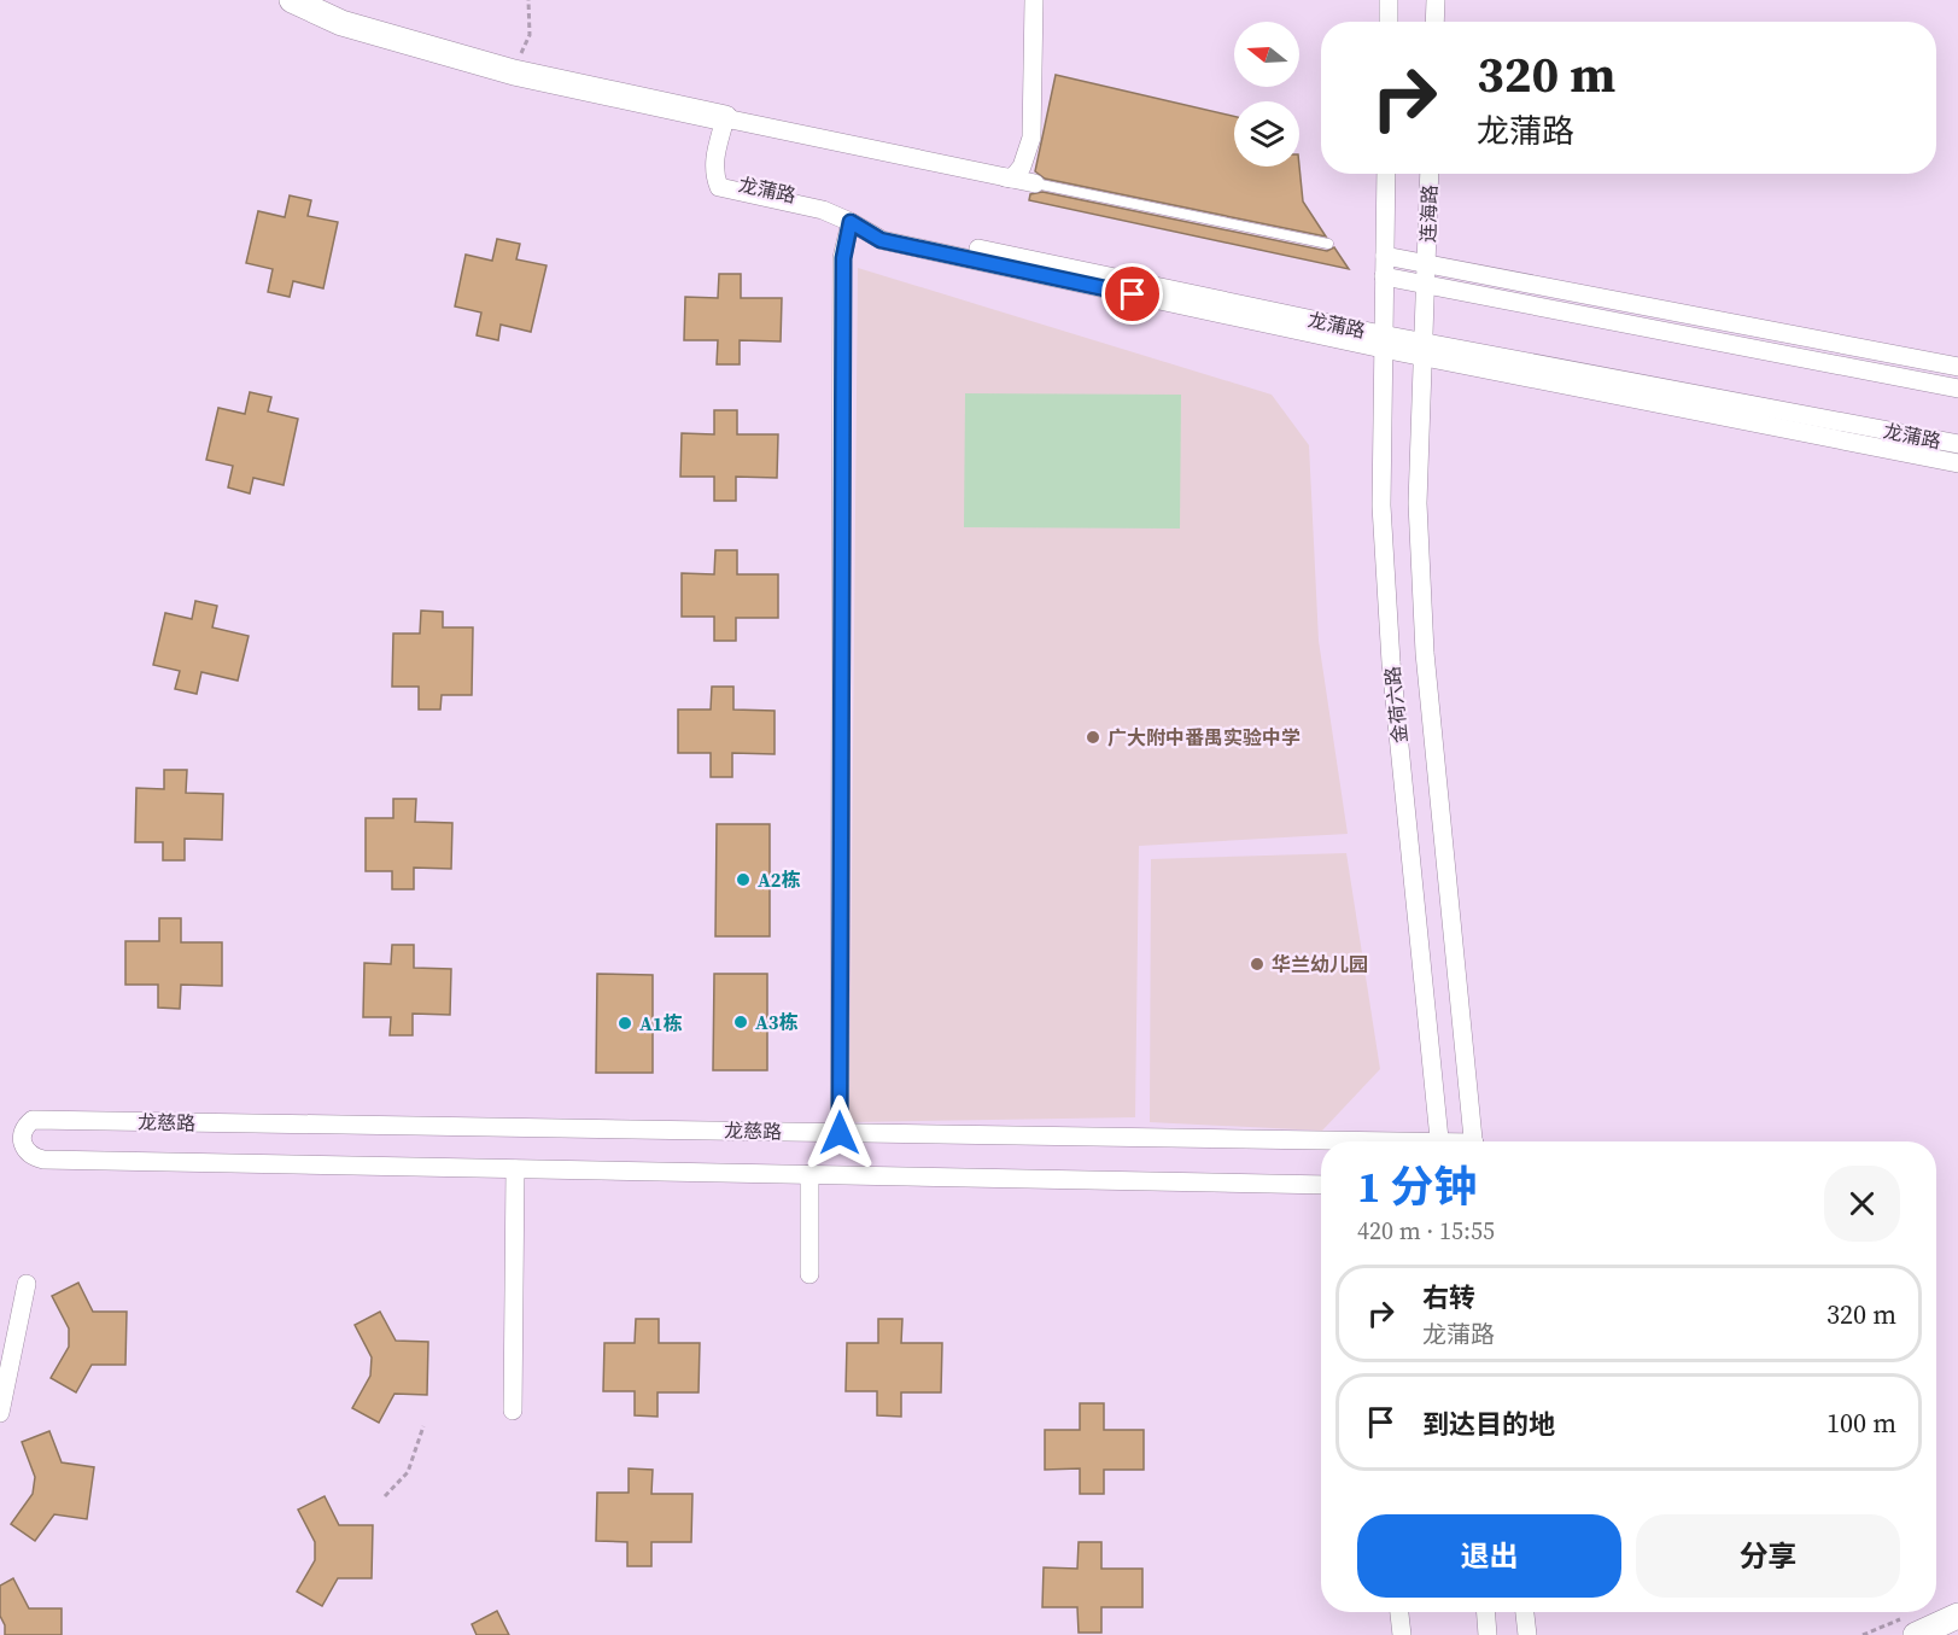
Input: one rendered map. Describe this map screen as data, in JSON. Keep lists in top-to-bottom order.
{
  "streets": {
    "street": [
      "龙蒲路",
      "连海路",
      "金荷六路",
      "龙慈路"
    ]
  },
  "crossings": [
    ["龙蒲路", "金荷六路"],
    ["连海路", "金荷六路"]
  ],
  "places": [
    "广大附中番禺实验中学",
    "A2栋",
    "华兰幼儿园",
    "A3栋",
    "A1栋"
  ],
  "north": "left",
  "page": {
    "turn": ["320 m", "龙蒲路"],
    "heading": ["1 分钟", "420 m · 15:55"],
    "list": [
      {
        "name": "右转",
        "note": "龙蒲路",
        "value": "320 m"
      },
      {
        "name": "到达目的地",
        "value": "100 m"
      }
    ],
    "buttons": ["退出", "分享"]
  }
}
